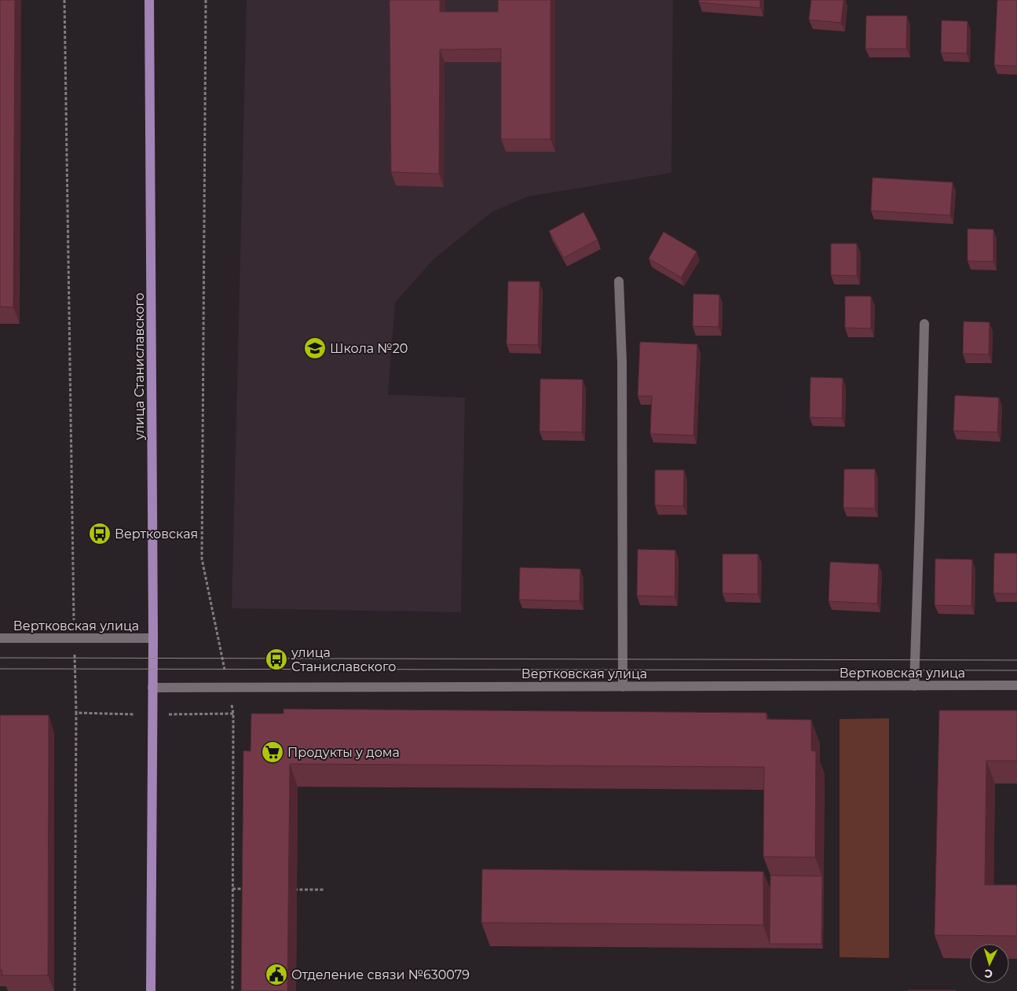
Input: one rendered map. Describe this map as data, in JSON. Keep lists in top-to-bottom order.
{
  "streets": {
    "main road": ["улица Станиславского"],
    "street": ["Вертковская улица"]
  },
  "crossings": [
    ["улица Станиславского", "Вертковская улица"]
  ],
  "places": {
    "school or university": ["Школа №20"],
    "bus stop": ["Вертковская", "улица Станиславского"],
    "supermarket": ["Продукты у дома"],
    "public building": ["Отделение связи №630079"]
  },
  "north": "bottom"
}
